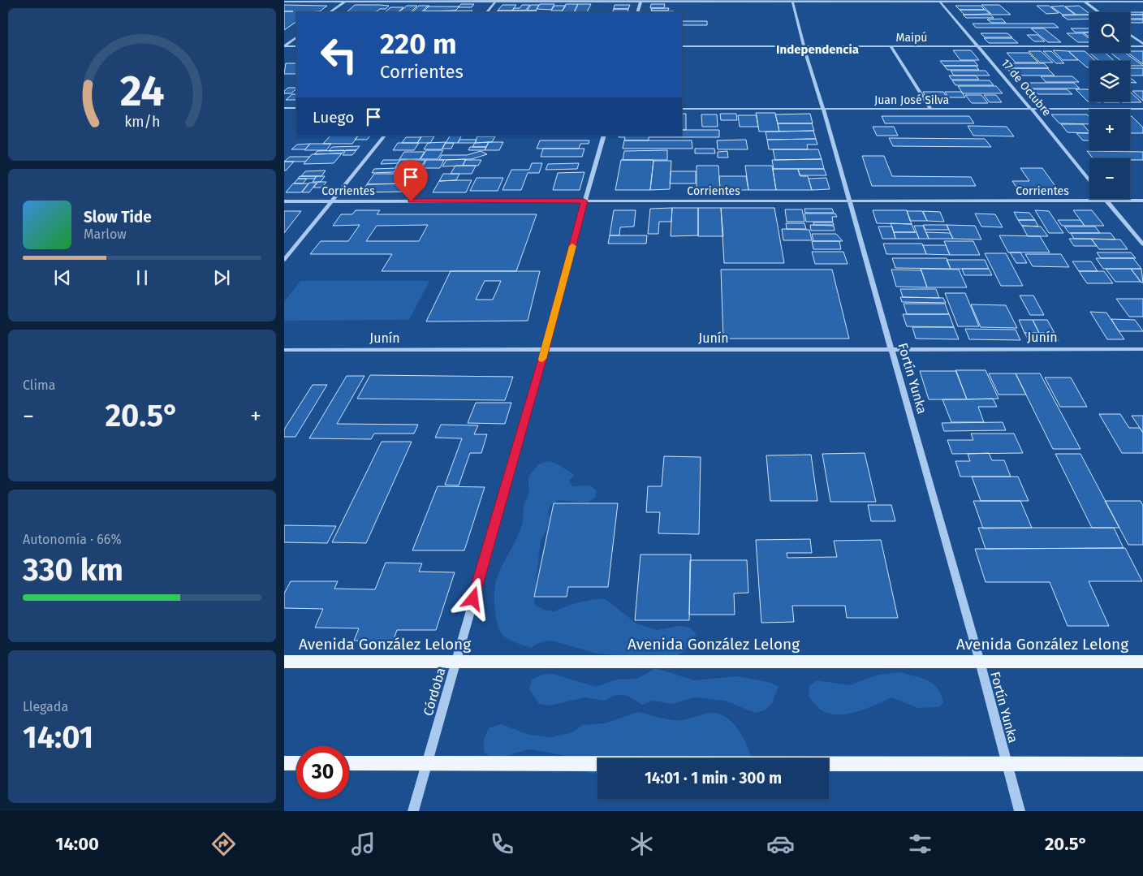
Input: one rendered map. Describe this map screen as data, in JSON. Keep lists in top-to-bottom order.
{
  "streets": {
    "main road": ["Avenida González Lelong"],
    "street": [
      "Maipú",
      "17 de Octubre",
      "Juan José Silva",
      "Corrientes",
      "Junín",
      "Fortín Yunka",
      "Córdoba"
    ]
  },
  "crossings": [
    ["Maipú", "17 de Octubre"],
    ["Maipú", "Fortín Yunka"],
    ["17 de Octubre", "Juan José Silva"],
    ["Juan José Silva", "Fortín Yunka"],
    ["Corrientes", "Fortín Yunka"],
    ["Corrientes", "Córdoba"],
    ["Junín", "Fortín Yunka"],
    ["Junín", "Córdoba"],
    ["Fortín Yunka", "Avenida González Lelong"],
    ["Avenida González Lelong", "Córdoba"]
  ],
  "districts": ["Independencia"],
  "page": {
    "map_buttons": ["+", "−"],
    "turn": ["220 m", "Corrientes"],
    "then": "Luego",
    "song": ["Slow Tide", "Marlow"],
    "tile": [
      "Clima",
      ["Autonomía · 66%", "330 km"],
      ["Llegada", "14:01"]
    ],
    "heat": ["−", "20.5°", "+"],
    "limit": "30",
    "trip": "14:01 · 1 min · 300 m",
    "tabs": ["14:00", "20.5°"],
    "gauge": ["24", "km/h"]
  }
}
